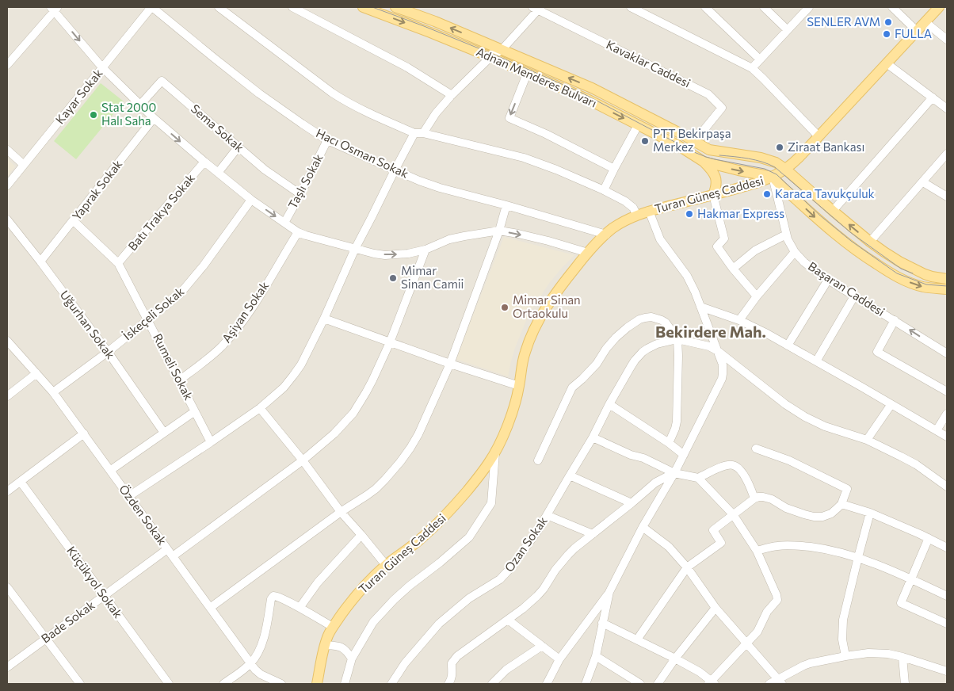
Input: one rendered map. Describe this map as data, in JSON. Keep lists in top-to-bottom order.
{
  "streets": {
    "main road": ["Adnan Menderes Bulvarı", "Turan Güneş Caddesi"],
    "street": [
      "Kavaklar Caddesi",
      "Kayar Sokak",
      "Sema Sokak",
      "Hacı Osman Sokak",
      "Taşlı Sokak",
      "Yaprak Sokak",
      "Batı Trakya Sokak",
      "Başaran Caddesi",
      "Aşiyan Sokak",
      "İskeçeli Sokak",
      "Uğurhan Sokak",
      "Rumeli Sokak",
      "Özden Sokak",
      "Ozan Sokak",
      "Küçükyol Sokak",
      "Bade Sokak"
    ]
  },
  "crossings": [
    ["Kavaklar Caddesi", "Adnan Menderes Bulvarı"],
    ["Adnan Menderes Bulvarı", "Turan Güneş Caddesi"],
    ["Adnan Menderes Bulvarı", "Başaran Caddesi"],
    ["Kayar Sokak", "Hacı Osman Sokak"],
    ["Sema Sokak", "Taşlı Sokak"],
    ["Hacı Osman Sokak", "Taşlı Sokak"],
    ["Hacı Osman Sokak", "Turan Güneş Caddesi"],
    ["Yaprak Sokak", "Uğurhan Sokak"],
    ["Yaprak Sokak", "Rumeli Sokak"],
    ["Turan Güneş Caddesi", "Başaran Caddesi"],
    ["Batı Trakya Sokak", "Rumeli Sokak"],
    ["Aşiyan Sokak", "Rumeli Sokak"],
    ["İskeçeli Sokak", "Uğurhan Sokak"],
    ["İskeçeli Sokak", "Rumeli Sokak"],
    ["İskeçeli Sokak", "Özden Sokak"],
    ["Özden Sokak", "Bade Sokak"],
    ["Küçükyol Sokak", "Bade Sokak"]
  ],
  "districts": ["Bekirdere Mah."],
  "places": [
    "SENLER AVM",
    "FULLA",
    "Stat 2000 Halı Saha",
    "PTT Bekirpaşa Merkez",
    "Ziraat Bankası",
    "Karaca Tavukçuluk",
    "Hakmar Express",
    "Mimar Sinan Camii",
    "Mimar Sinan Ortaokulu"
  ]
}
